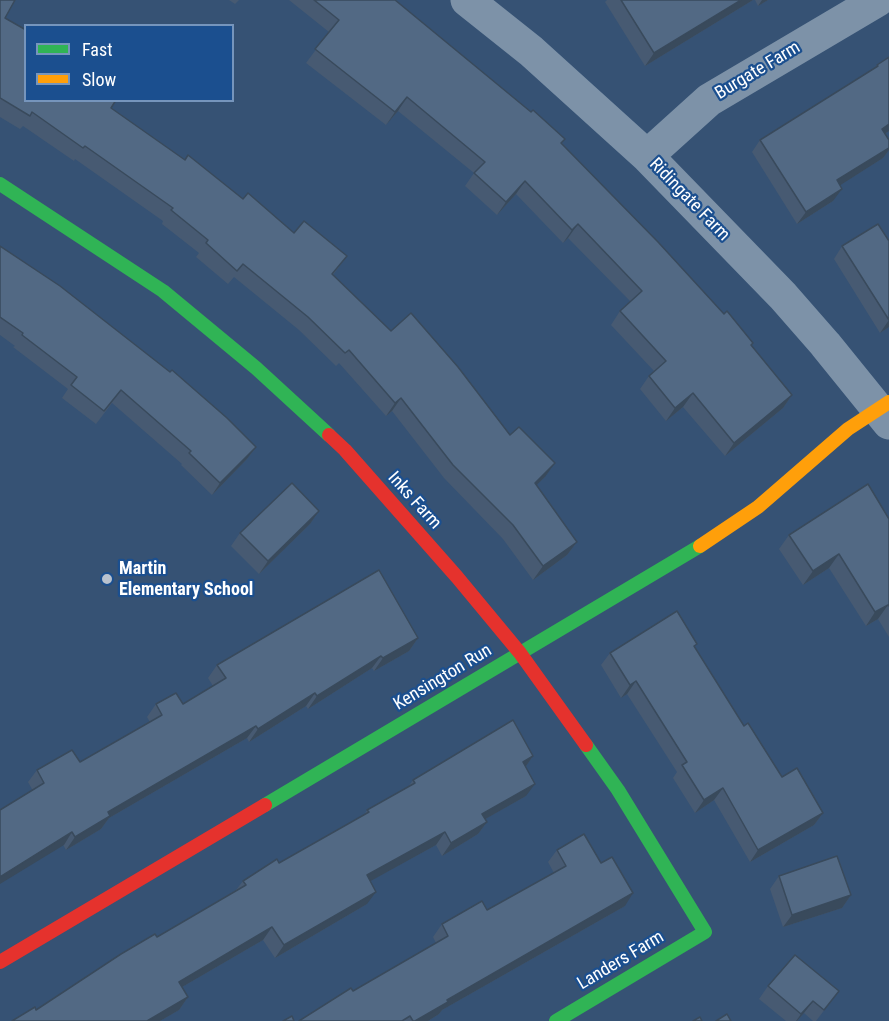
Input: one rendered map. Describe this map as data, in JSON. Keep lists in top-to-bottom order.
{
  "streets": {
    "street": [
      "Burgate Farm",
      "Ridingate Farm",
      "Inks Farm",
      "Kensington Run",
      "Landers Farm"
    ]
  },
  "crossings": [
    ["Burgate Farm", "Ridingate Farm"],
    ["Ridingate Farm", "Kensington Run"],
    ["Inks Farm", "Kensington Run"],
    ["Inks Farm", "Landers Farm"]
  ],
  "places": ["Martin Elementary School"],
  "legend": ["Fast", "Slow"]
}
